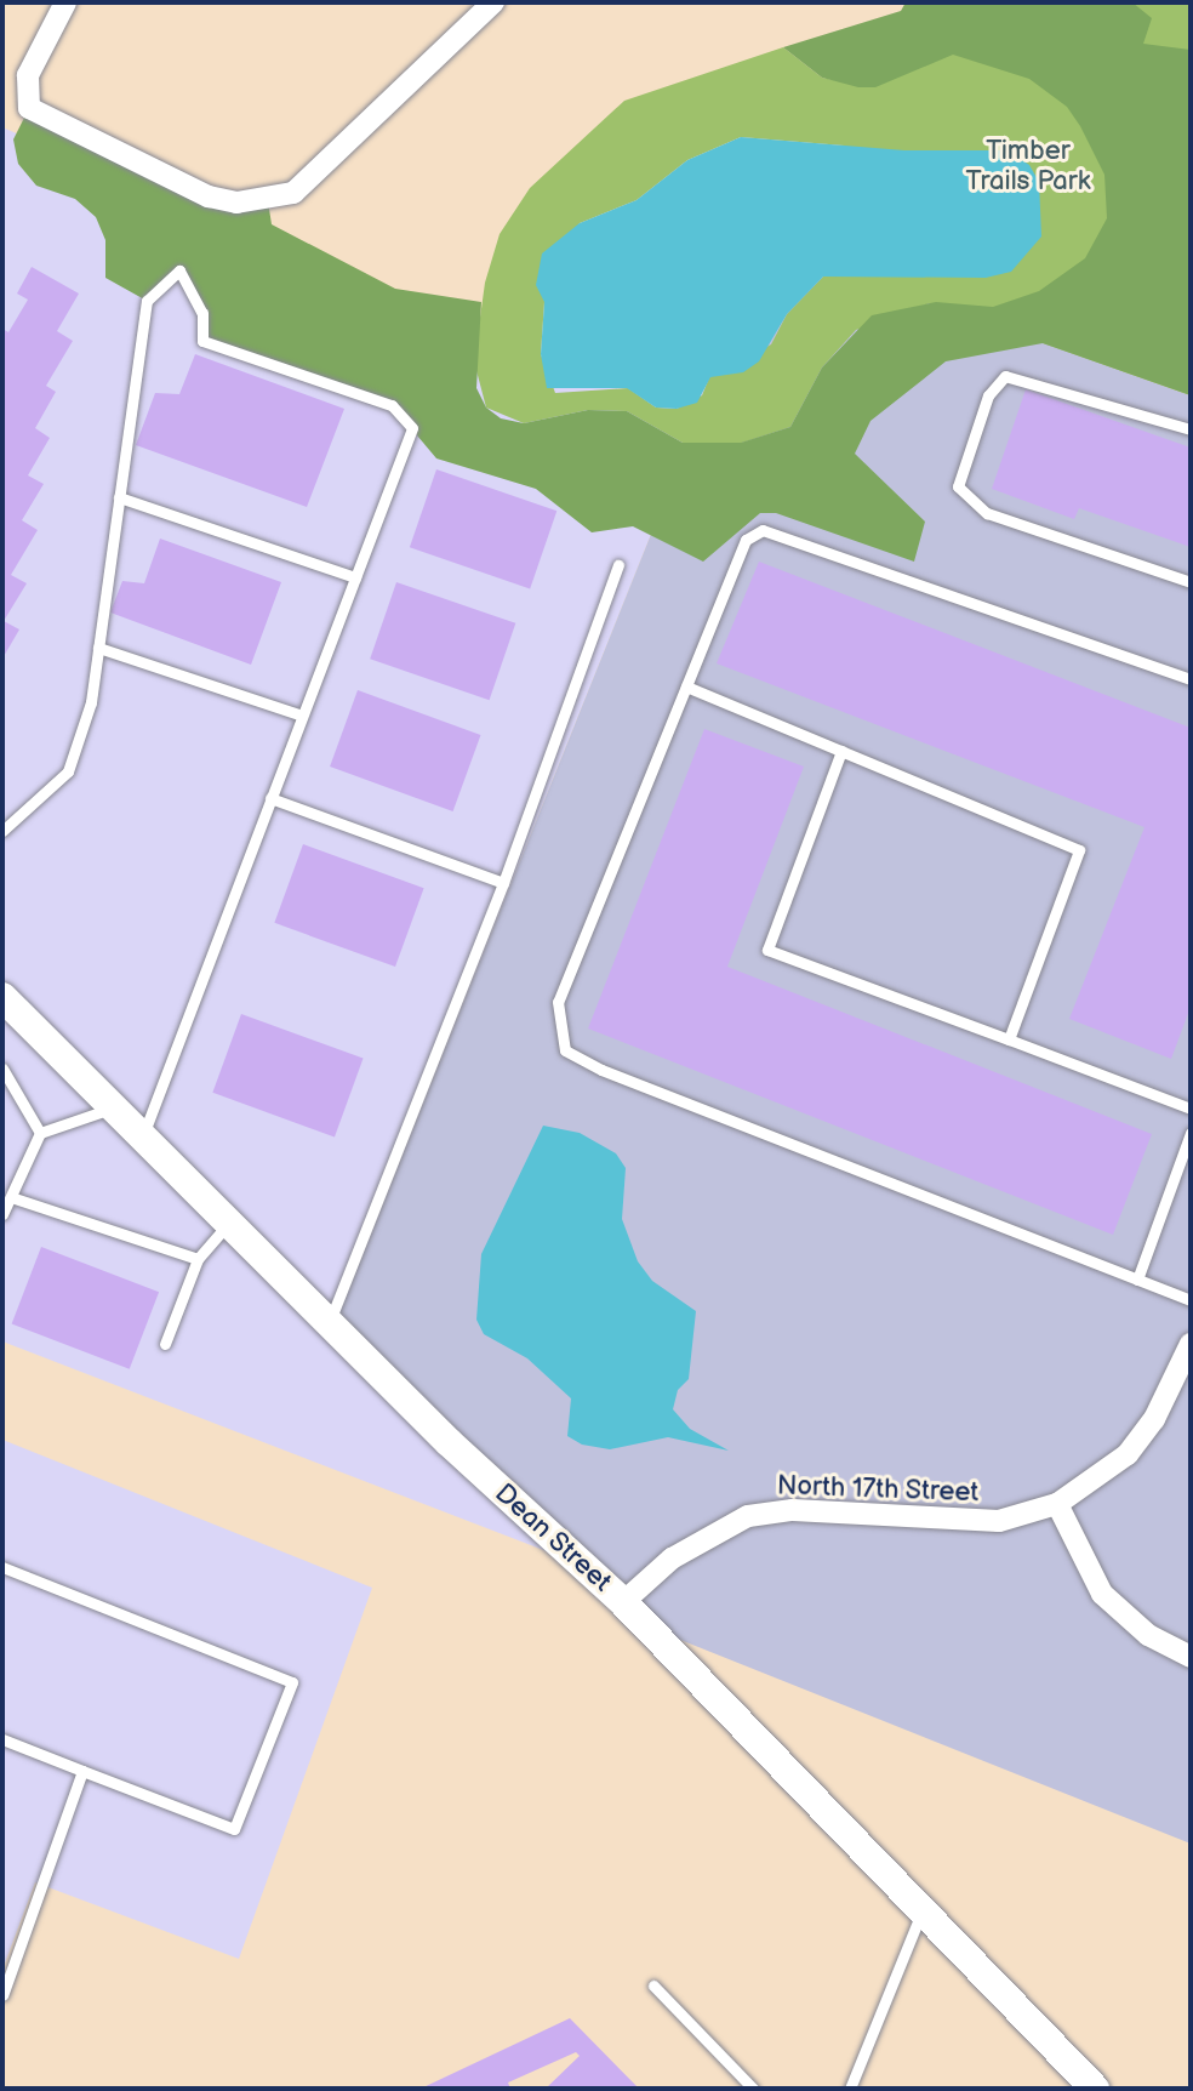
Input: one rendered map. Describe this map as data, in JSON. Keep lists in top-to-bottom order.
{
  "streets": {
    "street": ["North 17th Street", "Dean Street"]
  },
  "crossings": [
    ["North 17th Street", "Dean Street"]
  ],
  "parks": ["Timber Trails Park"]
}
